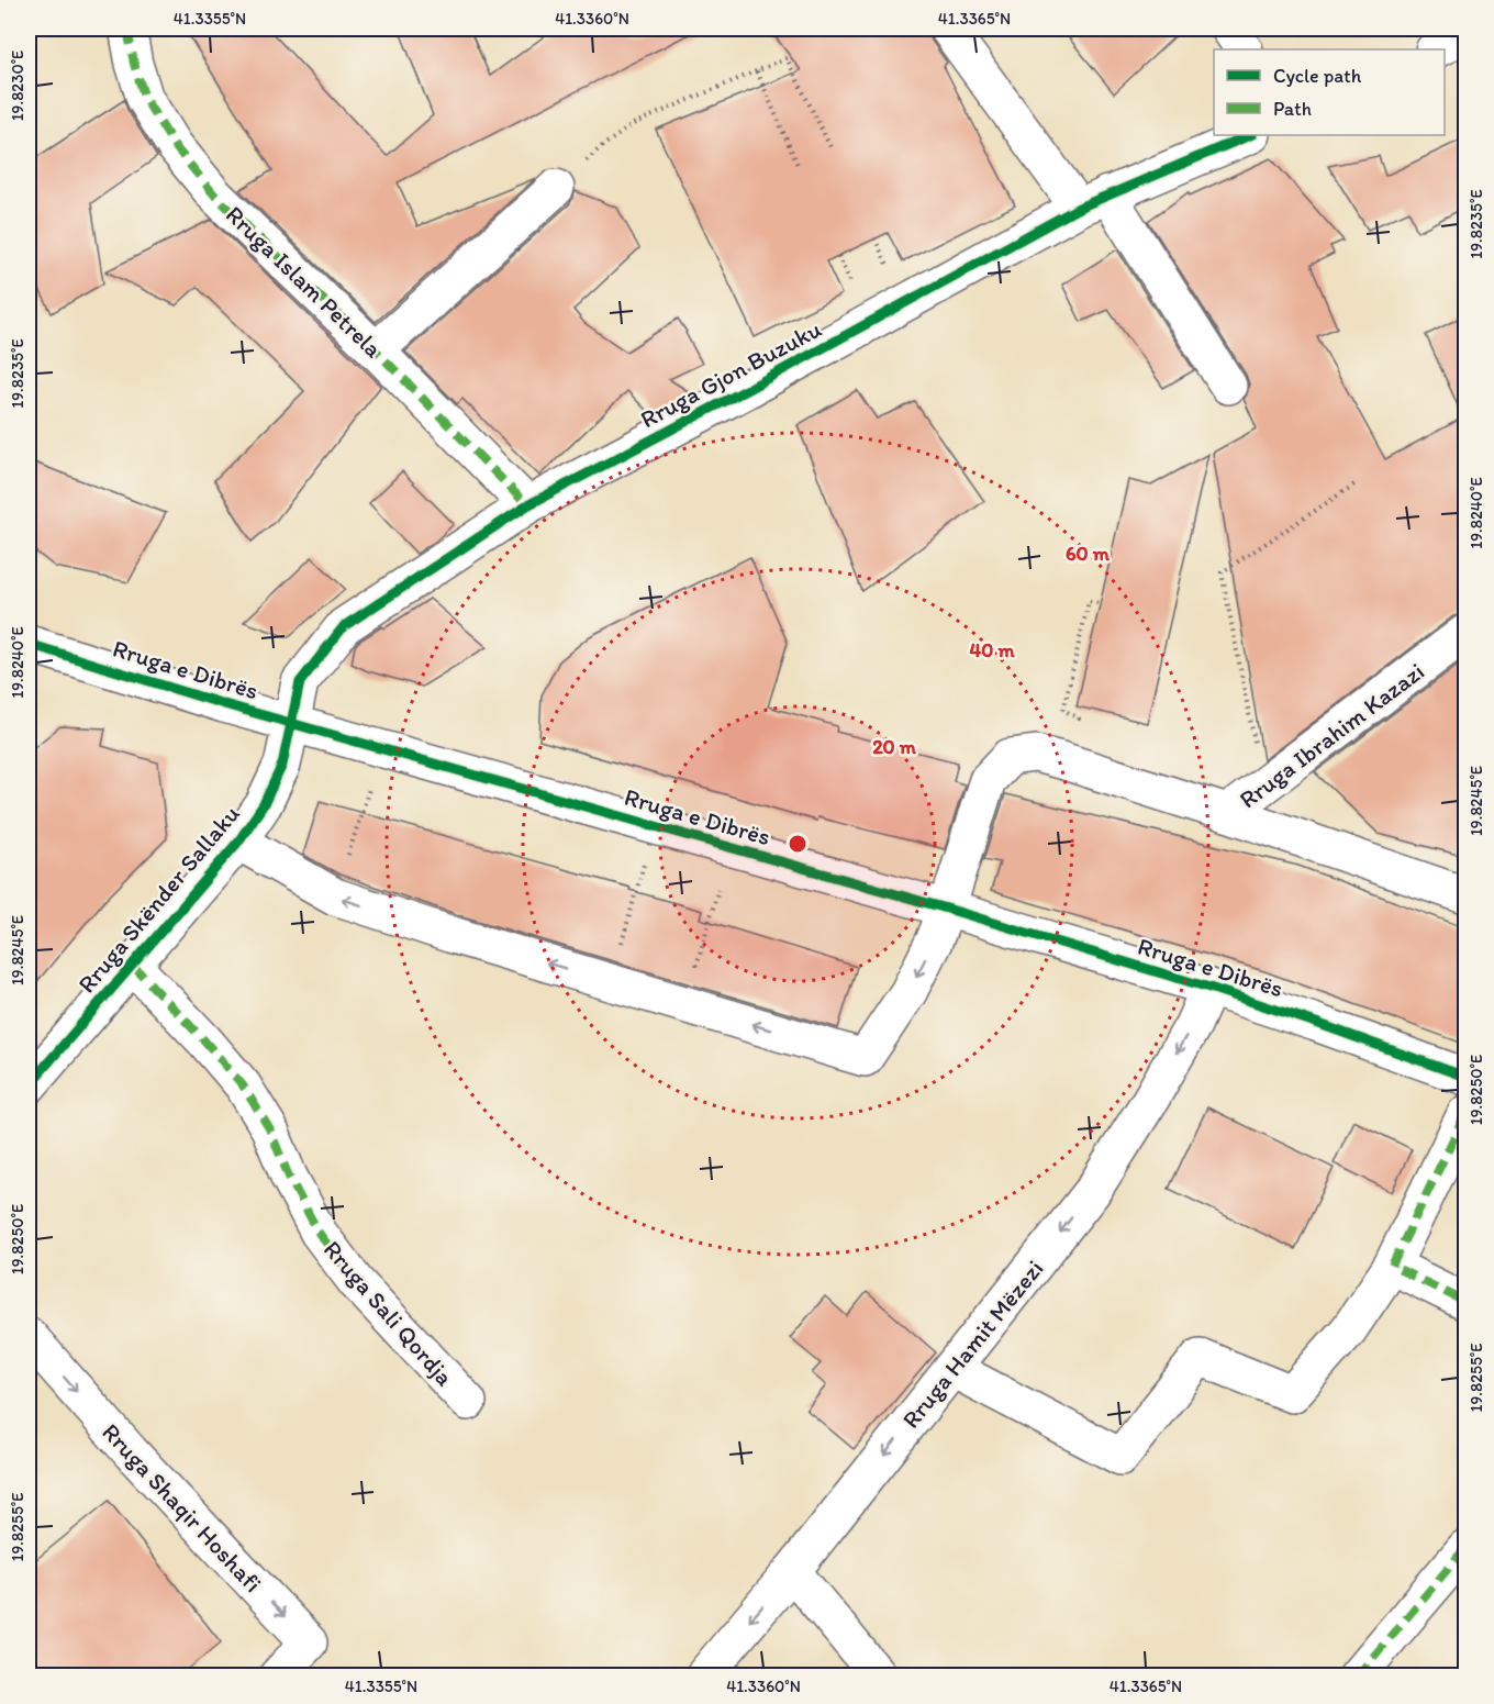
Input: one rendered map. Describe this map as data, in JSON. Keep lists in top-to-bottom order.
{
  "streets": {
    "street": [
      "Rruga Islam Petrela",
      "Rruga Gjon Buzuku",
      "Rruga e Dibrës",
      "Rruga Ibrahim Kazazi",
      "Rruga Skënder Sallaku",
      "Rruga Sali Qordja",
      "Rruga Hamit Mëzezi",
      "Rruga Shaqir Hoshafi"
    ]
  },
  "crossings": [
    ["Rruga Islam Petrela", "Rruga Gjon Buzuku"],
    ["Rruga Gjon Buzuku", "Rruga e Dibrës"],
    ["Rruga Gjon Buzuku", "Rruga Skënder Sallaku"],
    ["Rruga e Dibrës", "Rruga Ibrahim Kazazi"],
    ["Rruga e Dibrës", "Rruga Skënder Sallaku"],
    ["Rruga e Dibrës", "Rruga Hamit Mëzezi"],
    ["Rruga Skënder Sallaku", "Rruga Sali Qordja"]
  ],
  "one_way": ["Rruga Hamit Mëzezi", "Rruga Shaqir Hoshafi"],
  "legend": ["Cycle path", "Path"],
  "coordinates": [
    "41.3355°N",
    "41.3360°N",
    "41.3365°N",
    "19.8230°E",
    "19.8235°E",
    "19.8240°E",
    "19.8245°E",
    "19.8250°E",
    "19.8255°E"
  ],
  "rings": ["60 m", "40 m", "20 m"]
}
